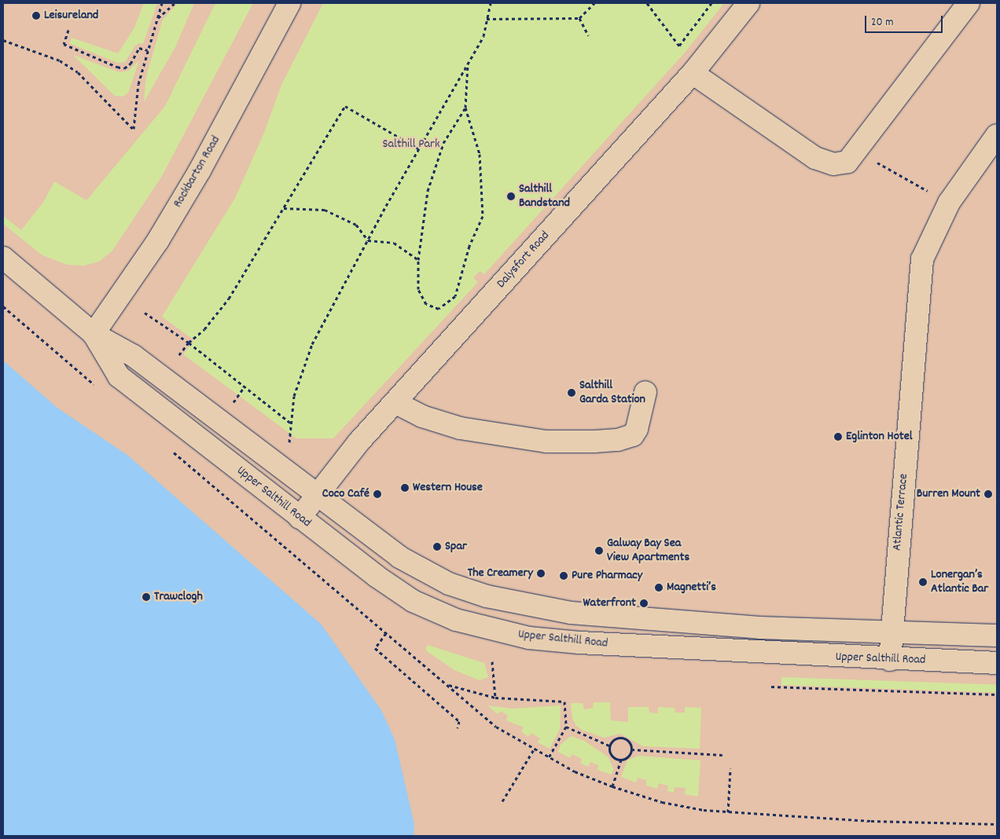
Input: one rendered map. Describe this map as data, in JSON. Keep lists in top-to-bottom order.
{
  "streets": {
    "main road": [
      "Rockbarton Road",
      "Dalysfort Road",
      "Upper Salthill Road",
      "Atlantic Terrace"
    ]
  },
  "crossings": [
    ["Rockbarton Road", "Upper Salthill Road"],
    ["Dalysfort Road", "Upper Salthill Road"],
    ["Upper Salthill Road", "Atlantic Terrace"]
  ],
  "parks": ["Salthill Park"],
  "places": [
    "Leisureland",
    "Salthill Bandstand",
    "Salthill Garda Station",
    "Eglinton Hotel",
    "Western House",
    "Coco Café",
    "Burren Mount",
    "Spar",
    "Galway Bay Sea View Apartments",
    "The Creamery",
    "Pure Pharmacy",
    "Lonergan’s Atlantic Bar",
    "Magnetti’s",
    "Trawclogh",
    "Waterfront"
  ],
  "scale_bar": "20 m"
}
